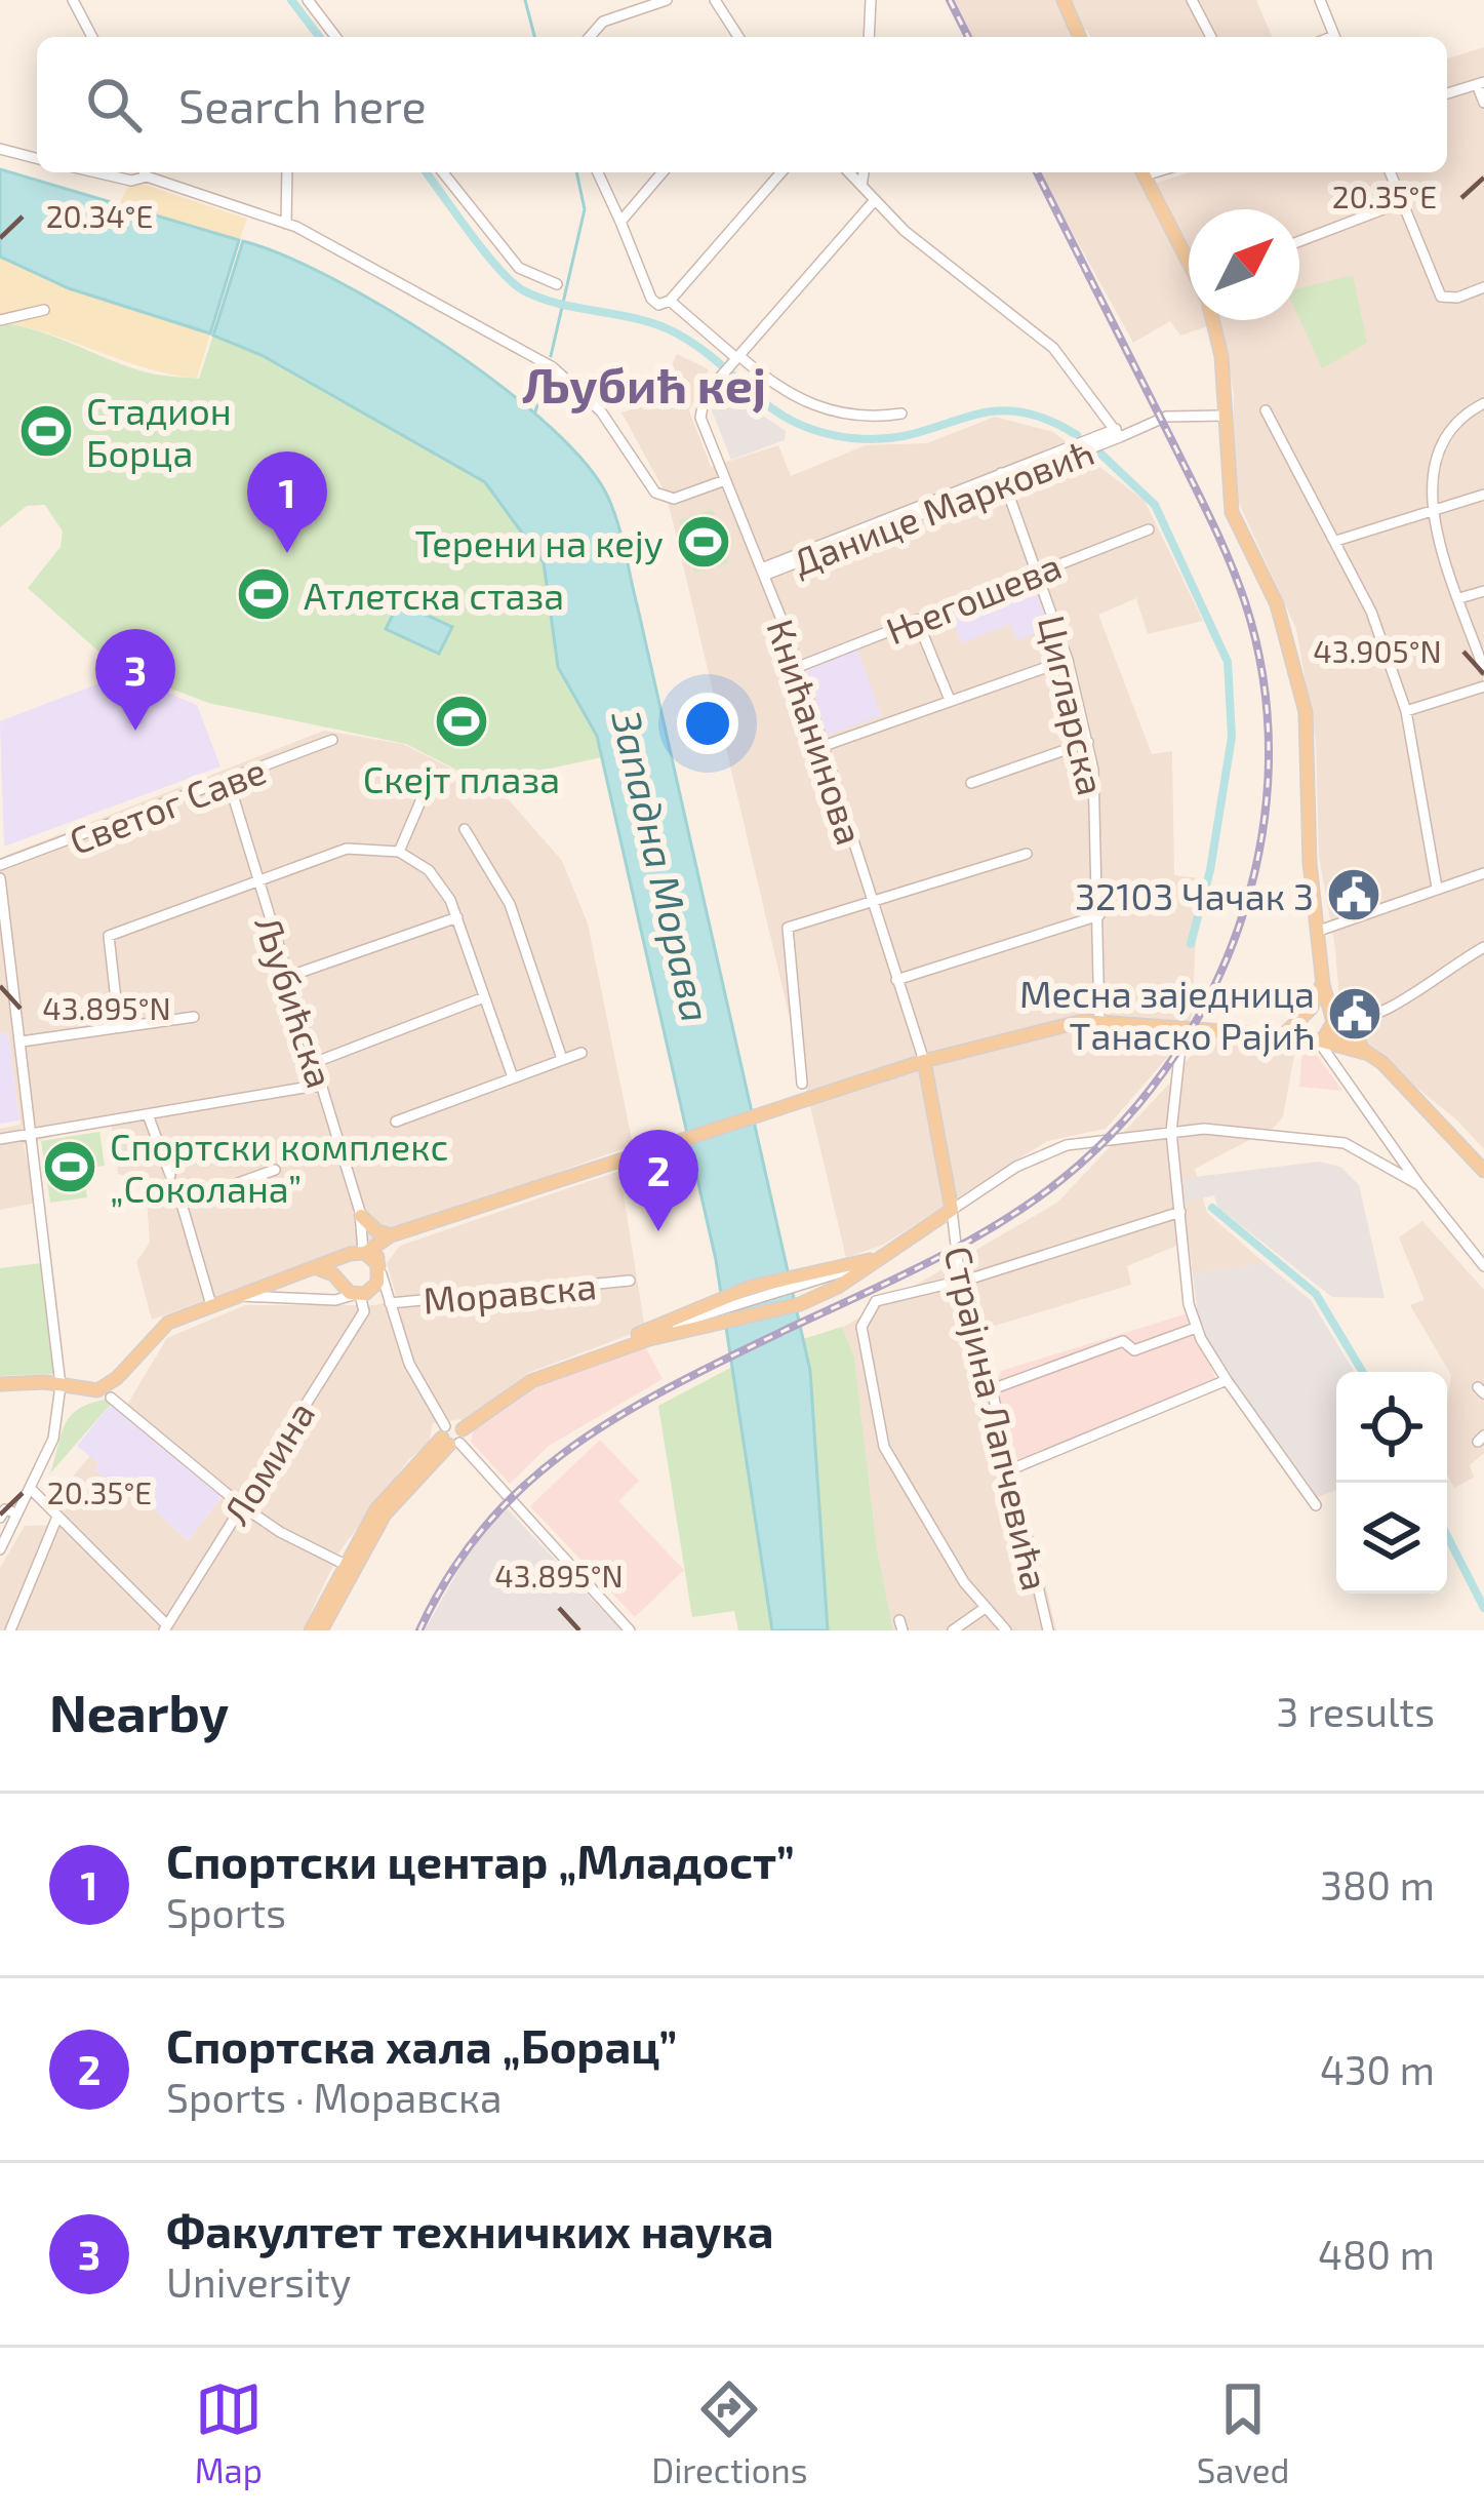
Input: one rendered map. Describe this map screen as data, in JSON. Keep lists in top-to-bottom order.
{
  "streets": {
    "main road": ["Страјина Лапчевића"],
    "street": [
      "Данице Марковић",
      "Његошева",
      "Цигларска",
      "Книћанинова",
      "Светог Саве",
      "Љубићска",
      "Моравска",
      "Ломина"
    ]
  },
  "crossings": [
    ["Данице Марковић", "Цигларска"],
    ["Данице Марковић", "Книћанинова"],
    ["Његошева", "Цигларска"],
    ["Његошева", "Книћанинова"],
    ["Книћанинова", "Страјина Лапчевића"],
    ["Светог Саве", "Љубићска"]
  ],
  "districts": ["Љубић кеј"],
  "water": ["Западна Морава"],
  "places": {
    "sports": [
      "Стадион Борца",
      "Терени на кеју",
      "Атлетска стаза",
      "Скејт плаза",
      "Спортски комплекс „Соколана”"
    ],
    "public building": ["32103 Чачак 3", "Месна заједница Танаско Рајић"]
  },
  "north": "top right",
  "page": {
    "search": "Search here",
    "pins": ["1", "3", "2"],
    "heading": ["Nearby", "3 results"],
    "list": [
      {
        "mark": "1",
        "name": "Спортски центар „Младост”",
        "note": "Sports",
        "value": "380 m"
      },
      {
        "mark": "2",
        "name": "Спортска хала „Борац”",
        "note": "Sports · Моравска",
        "value": "430 m"
      },
      {
        "mark": "3",
        "name": "Факултет техничких наука",
        "note": "University",
        "value": "480 m"
      }
    ],
    "nav": ["Map", "Directions", "Saved"]
  },
  "coordinates": [
    "20.35°E",
    "20.34°E",
    "43.905°N",
    "43.895°N"
  ]
}
